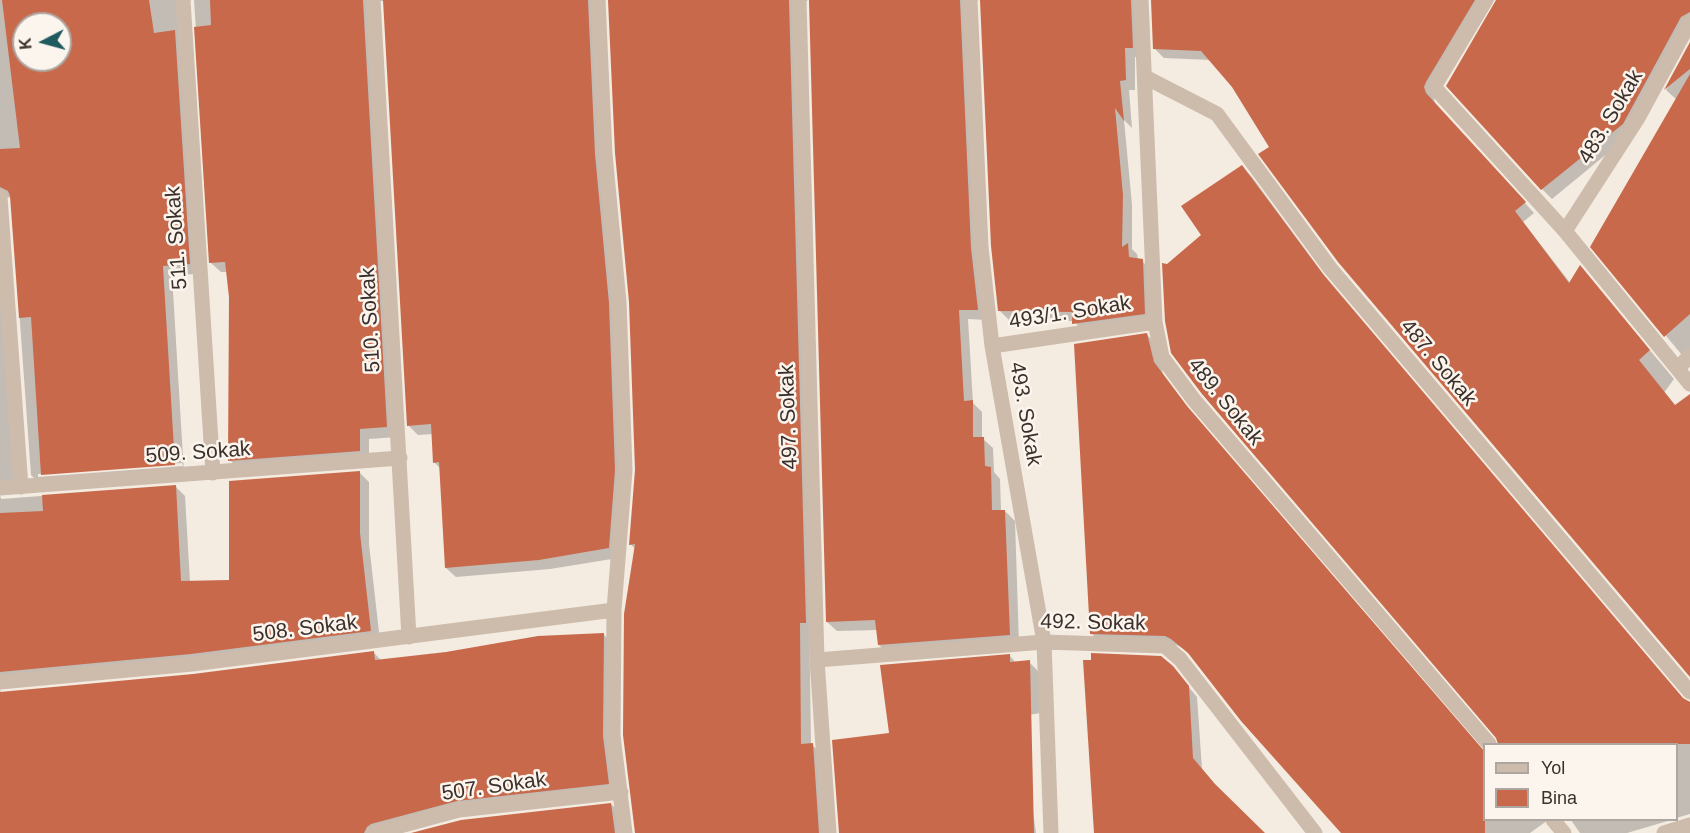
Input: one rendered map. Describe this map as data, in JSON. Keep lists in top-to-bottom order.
{
  "streets": {
    "street": [
      "483. Sokak",
      "511. Sokak",
      "493/1. Sokak",
      "510. Sokak",
      "487. Sokak",
      "489. Sokak",
      "493. Sokak",
      "497. Sokak",
      "509. Sokak",
      "492. Sokak",
      "508. Sokak",
      "507. Sokak"
    ]
  },
  "crossings": [
    ["511. Sokak", "509. Sokak"],
    ["493/1. Sokak", "489. Sokak"],
    ["493/1. Sokak", "493. Sokak"],
    ["510. Sokak", "509. Sokak"],
    ["510. Sokak", "508. Sokak"],
    ["487. Sokak", "489. Sokak"],
    ["493. Sokak", "492. Sokak"],
    ["497. Sokak", "492. Sokak"]
  ],
  "legend": ["Yol", "Bina"],
  "north": "left"
}
